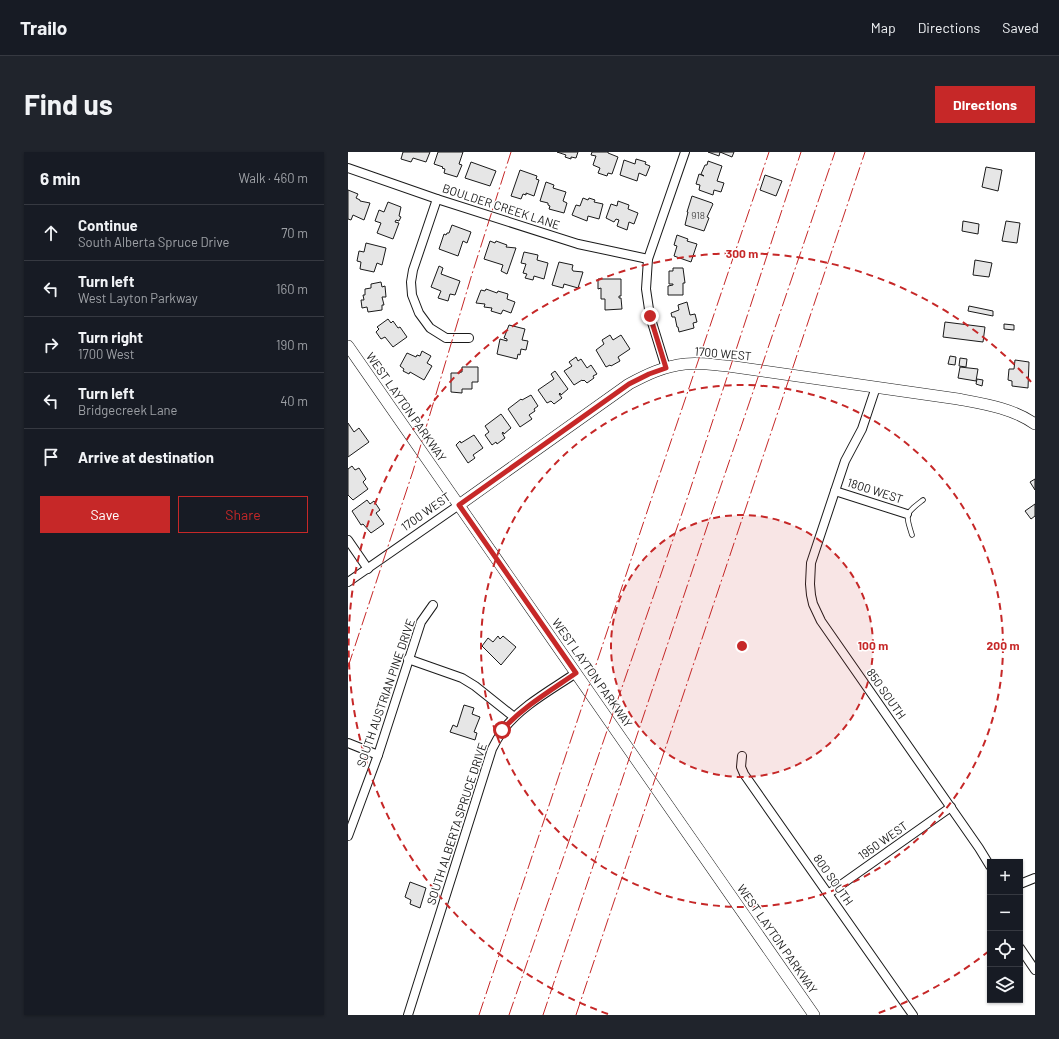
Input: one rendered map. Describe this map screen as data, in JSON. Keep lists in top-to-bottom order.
{
  "streets": {
    "main road": ["1700 WEST", "WEST LAYTON PARKWAY"],
    "street": [
      "BOULDER CREEK LANE",
      "1800 WEST",
      "SOUTH AUSTRIAN PINE DRIVE",
      "850 SOUTH",
      "SOUTH ALBERTA SPRUCE DRIVE",
      "1950 WEST",
      "800 SOUTH"
    ]
  },
  "crossings": [
    ["1700 WEST", "WEST LAYTON PARKWAY"],
    ["1700 WEST", "850 SOUTH"],
    ["WEST LAYTON PARKWAY", "SOUTH ALBERTA SPRUCE DRIVE"],
    ["1800 WEST", "850 SOUTH"],
    ["850 SOUTH", "1950 WEST"],
    ["1950 WEST", "800 SOUTH"]
  ],
  "house_numbers": ["918"],
  "page": {
    "header": "Trailo",
    "nav": ["Map", "Directions", "Saved"],
    "buttons": [
      "Directions",
      ["Save", "Share"]
    ],
    "title": "Find us",
    "heading": ["6 min", "Walk · 460 m"],
    "list": [
      ["Continue", "South Alberta Spruce Drive", "70 m"],
      ["Turn left", "West Layton Parkway", "160 m"],
      ["Turn right", "1700 West", "190 m"],
      ["Turn left", "Bridgecreek Lane", "40 m"],
      "Arrive at destination"
    ],
    "map_buttons": ["+", "−"]
  },
  "rings": ["300 m", "100 m", "200 m"]
}
